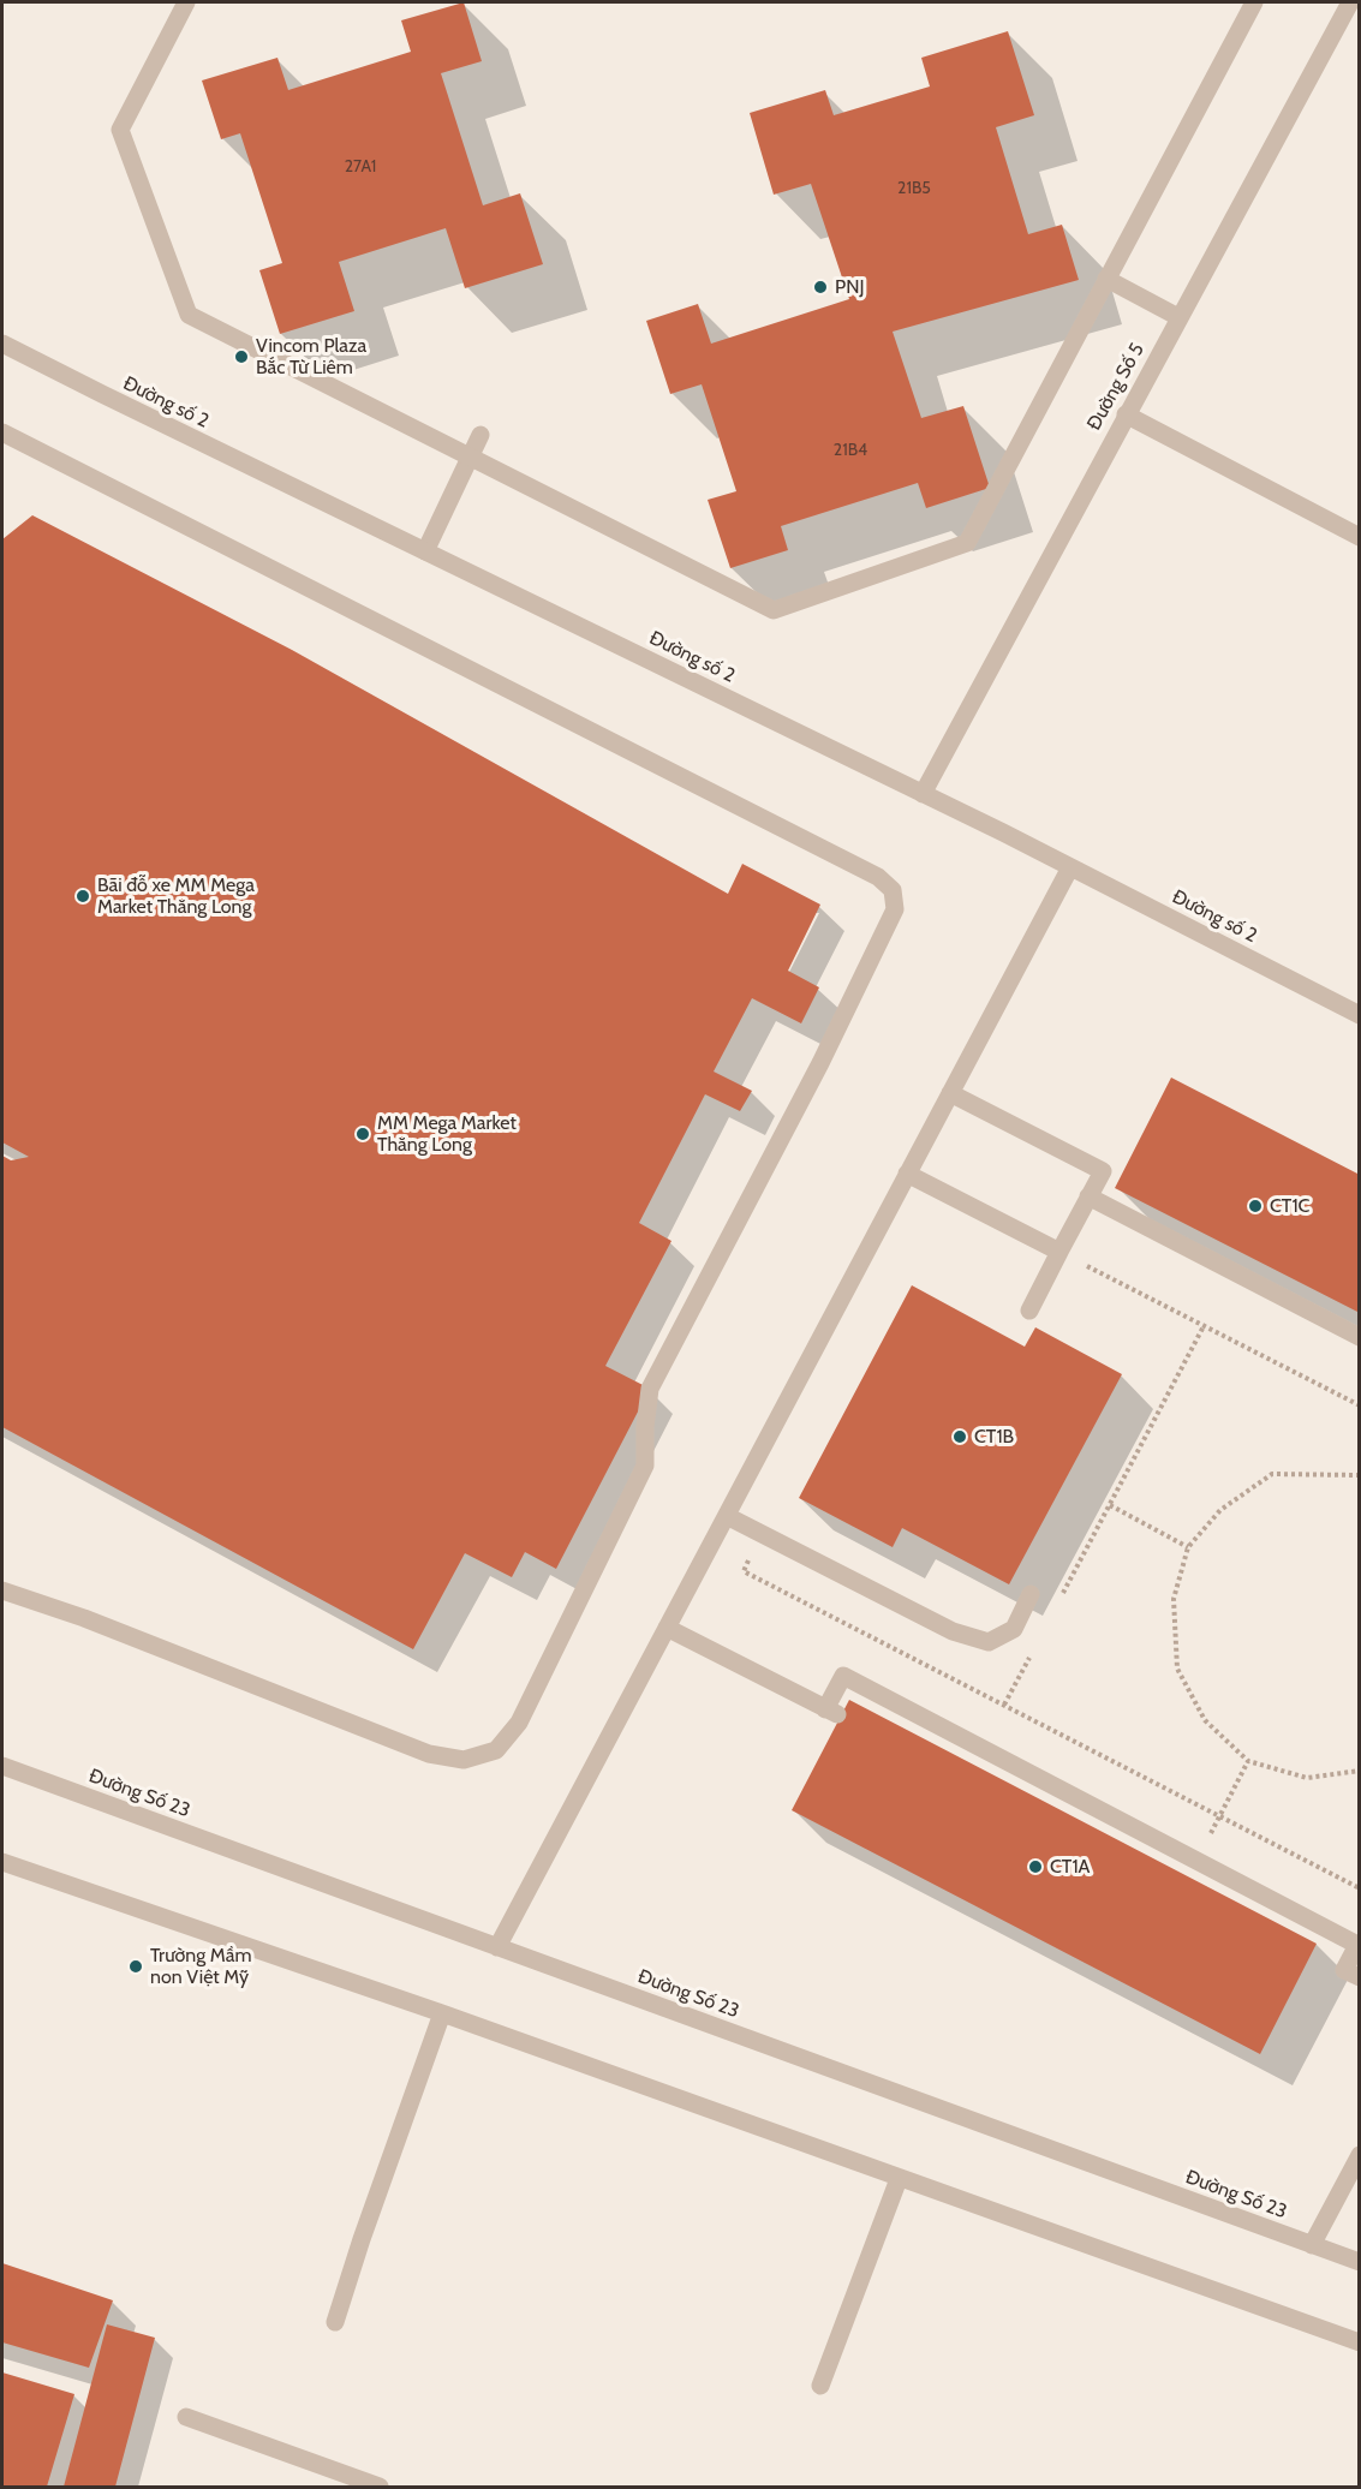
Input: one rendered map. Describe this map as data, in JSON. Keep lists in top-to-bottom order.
{
  "streets": {
    "street": ["Đường Số 5", "Đường số 2", "Đường Số 23"]
  },
  "crossings": [
    ["Đường Số 5", "Đường số 2"]
  ],
  "places": [
    "PNJ",
    "Vincom Plaza Bắc Từ Liêm",
    "Bãi đỗ xe MM Mega Market Thăng Long",
    "MM Mega Market Thăng Long",
    "CT1C",
    "CT1B",
    "CT1A",
    "Trường Mầm non Việt Mỹ"
  ],
  "house_numbers": ["27A1", "21B5", "21B4"]
}
